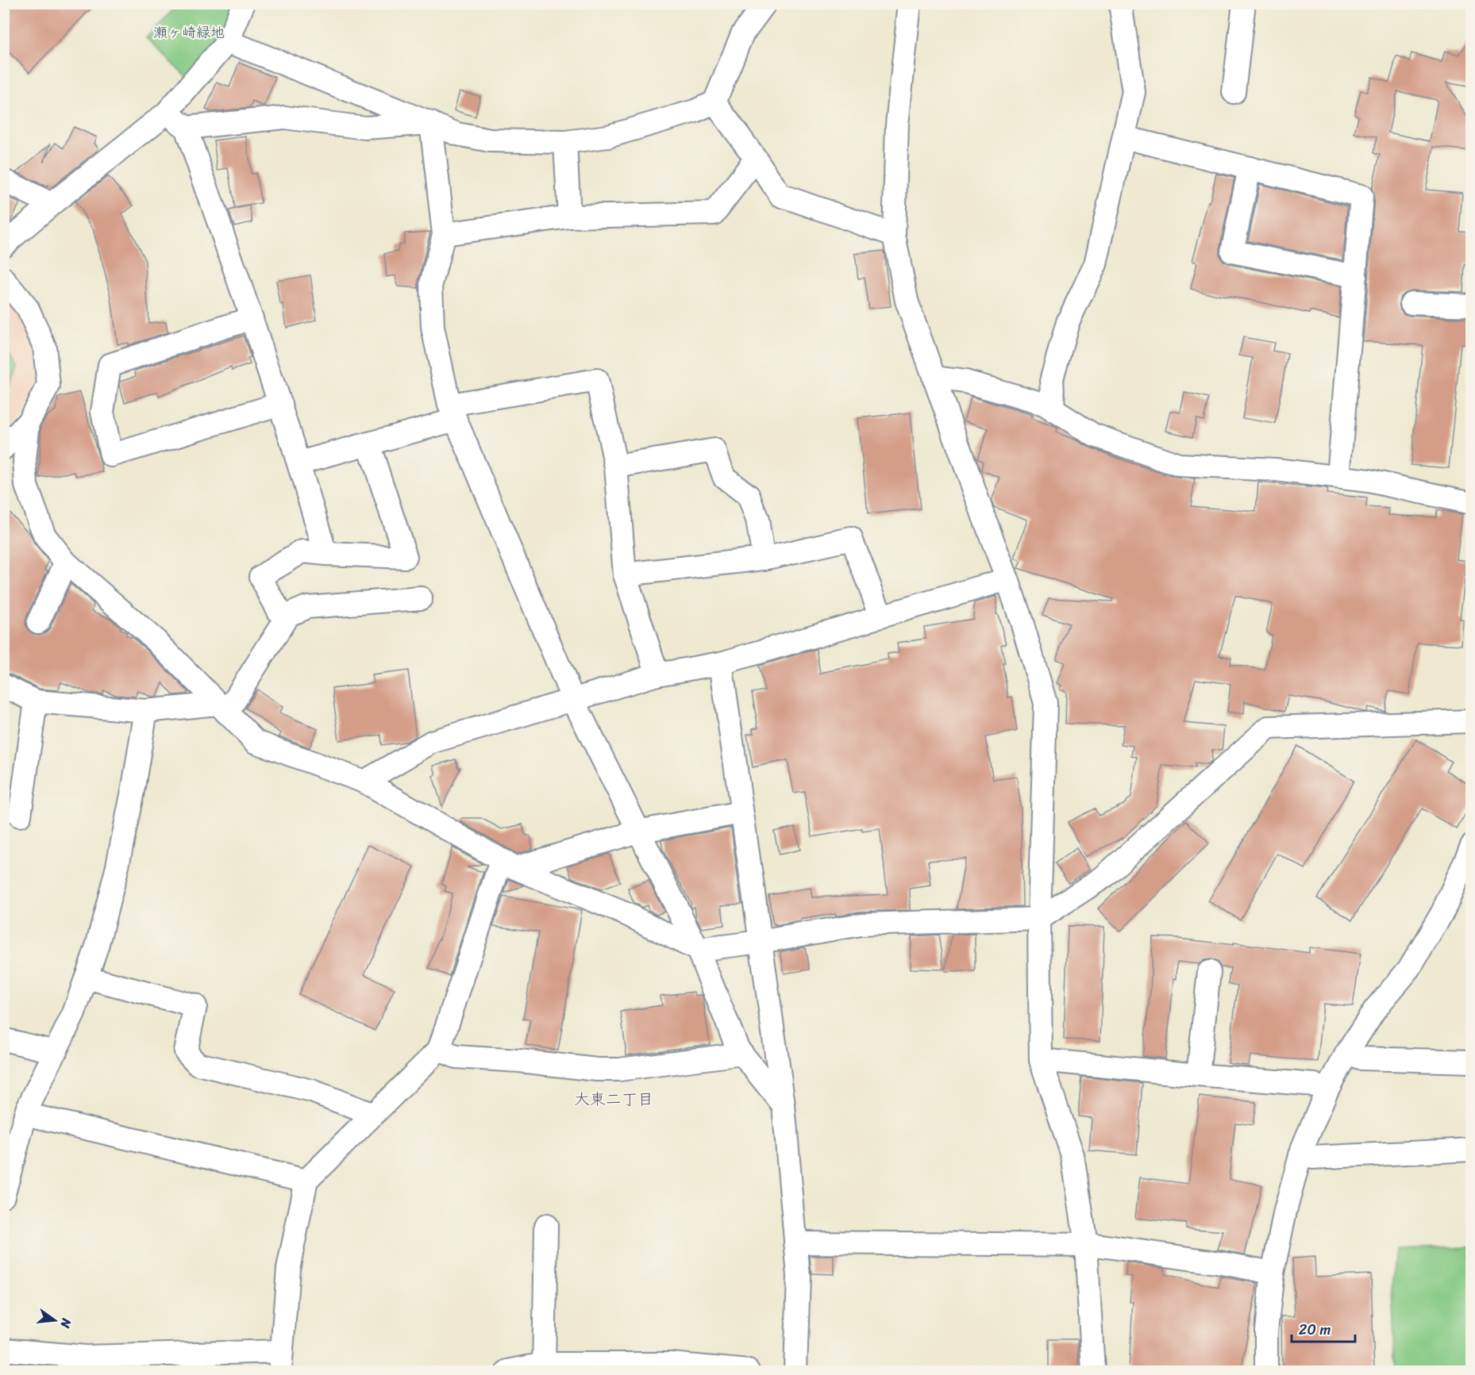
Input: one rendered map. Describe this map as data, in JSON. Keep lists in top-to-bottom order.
{
  "districts": ["大東二丁目"],
  "parks": ["瀬ヶ崎緑地"],
  "scale_bar": "20 m",
  "north": "right"
}
